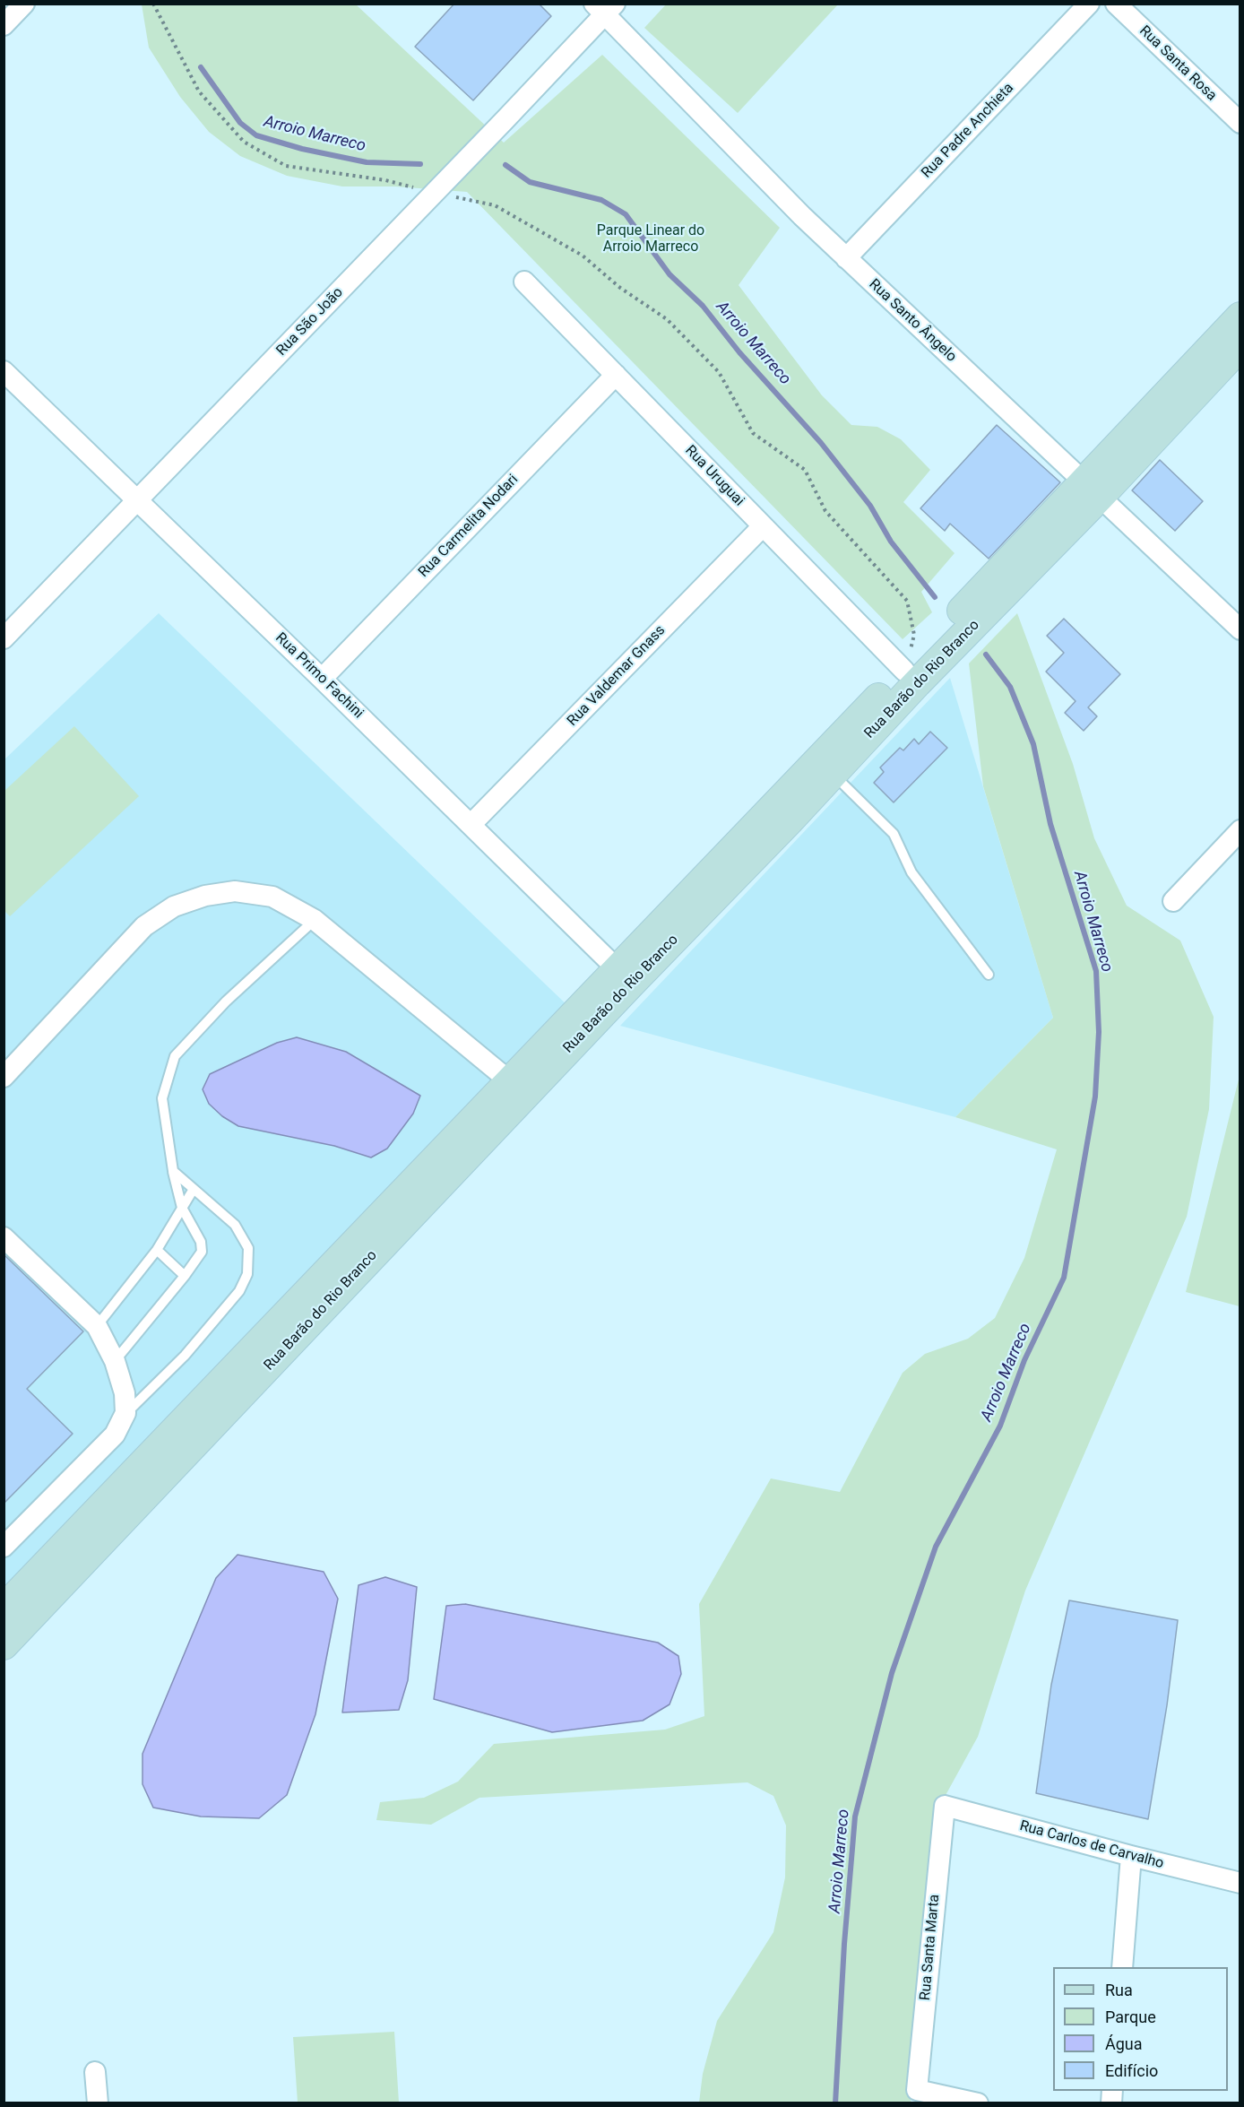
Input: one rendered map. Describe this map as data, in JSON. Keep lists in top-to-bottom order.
{
  "streets": {
    "main road": ["Rua Barão do Rio Branco"],
    "street": [
      "Rua Santa Rosa",
      "Rua Padre Anchieta",
      "Rua Santo Ângelo",
      "Rua São João",
      "Rua Uruguai",
      "Rua Carmelita Nodari",
      "Rua Primo Fachini",
      "Rua Valdemar Gnass",
      "Rua Carlos de Carvalho",
      "Rua Santa Marta"
    ]
  },
  "crossings": [
    ["Rua Padre Anchieta", "Rua Santo Ângelo"],
    ["Rua Santo Ângelo", "Rua São João"],
    ["Rua Santo Ângelo", "Rua Barão do Rio Branco"],
    ["Rua São João", "Rua Primo Fachini"],
    ["Rua Uruguai", "Rua Carmelita Nodari"],
    ["Rua Uruguai", "Rua Valdemar Gnass"],
    ["Rua Uruguai", "Rua Barão do Rio Branco"],
    ["Rua Carmelita Nodari", "Rua Primo Fachini"],
    ["Rua Primo Fachini", "Rua Valdemar Gnass"],
    ["Rua Primo Fachini", "Rua Barão do Rio Branco"],
    ["Rua Carlos de Carvalho", "Rua Santa Marta"]
  ],
  "water": ["Arroio Marreco"],
  "parks": ["Parque Linear do Arroio Marreco"],
  "legend": [
    "Rua",
    "Parque",
    "Água",
    "Edifício"
  ]
}
